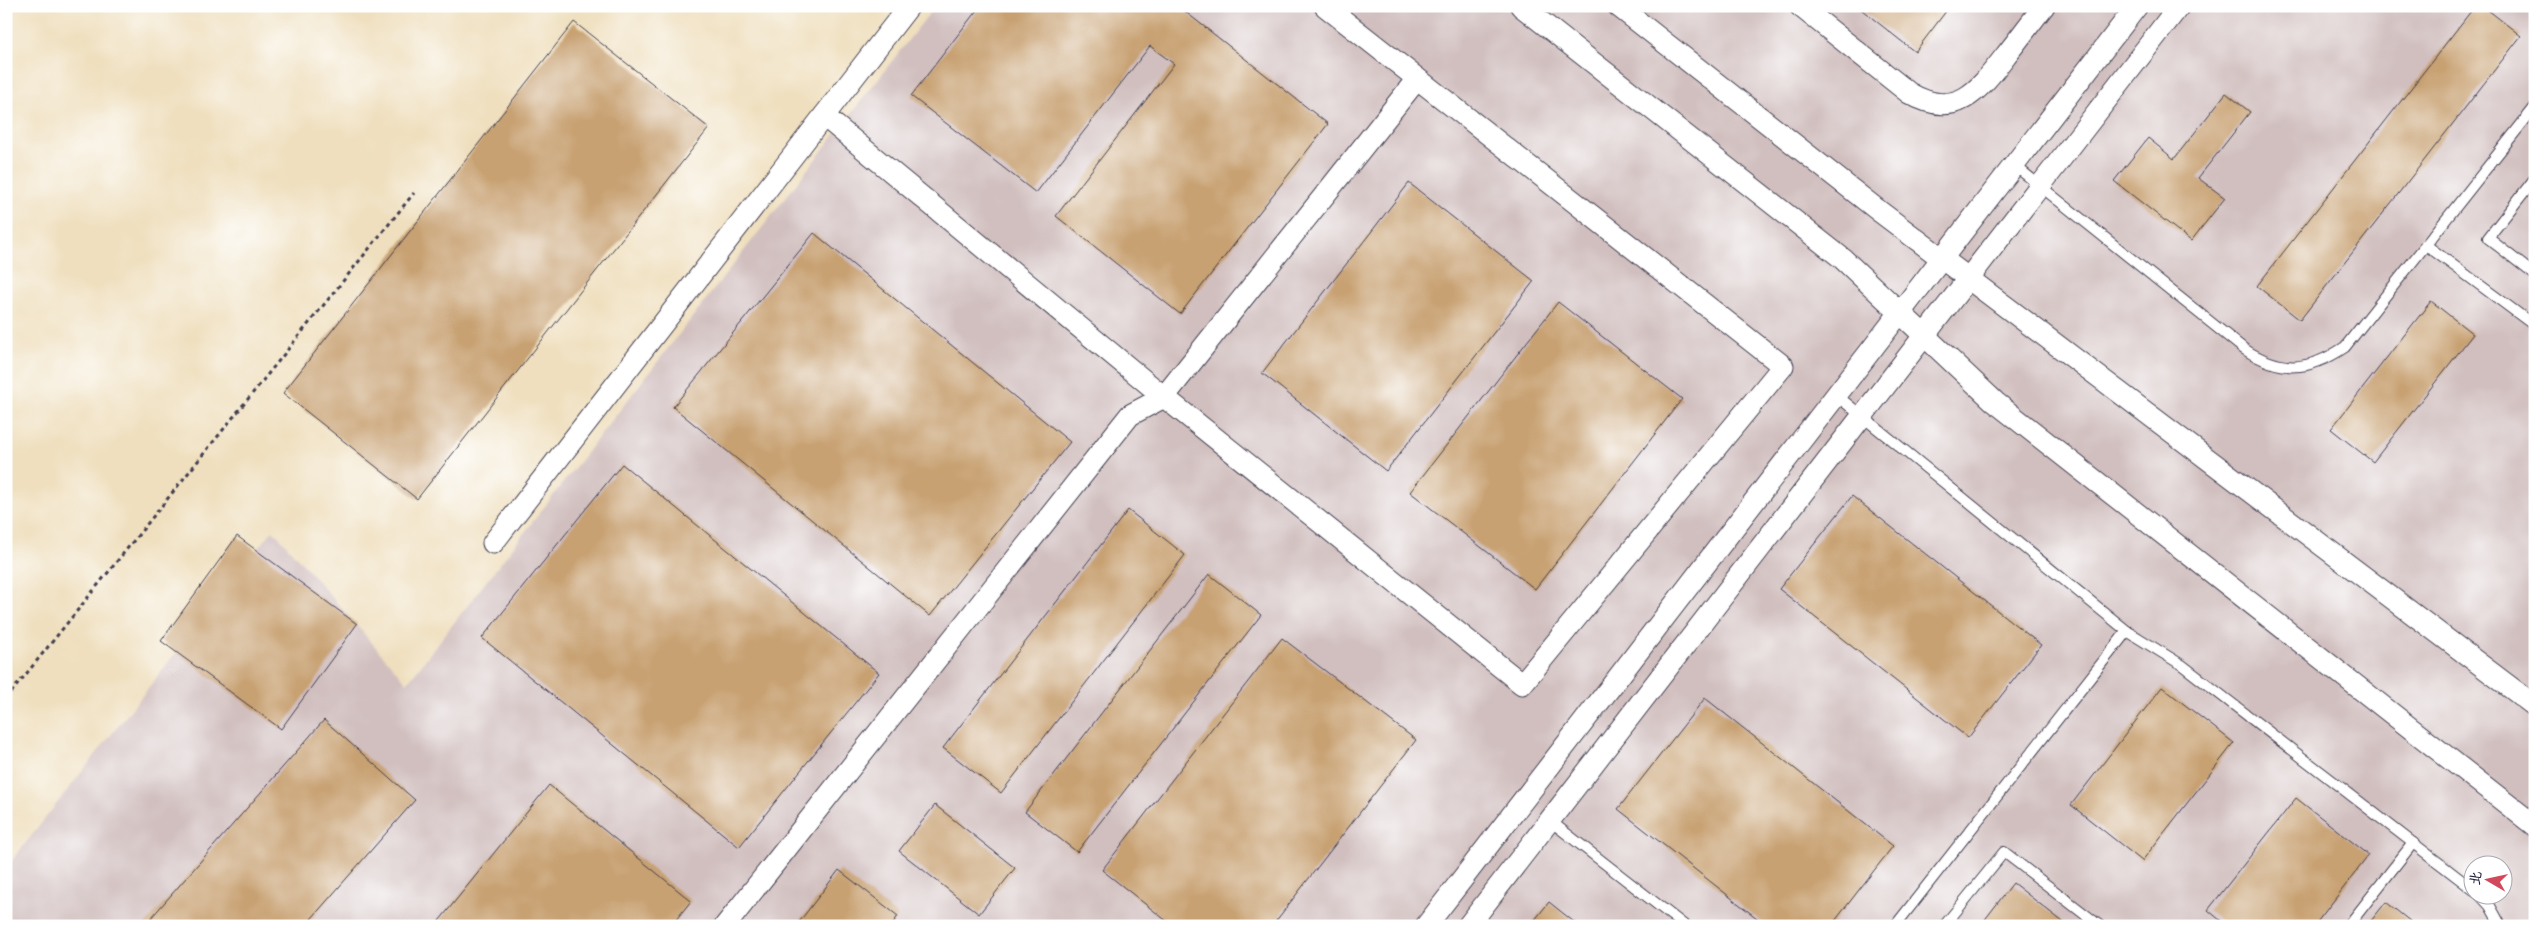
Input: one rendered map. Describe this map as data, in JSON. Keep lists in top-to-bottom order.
{
  "north": "left"
}
